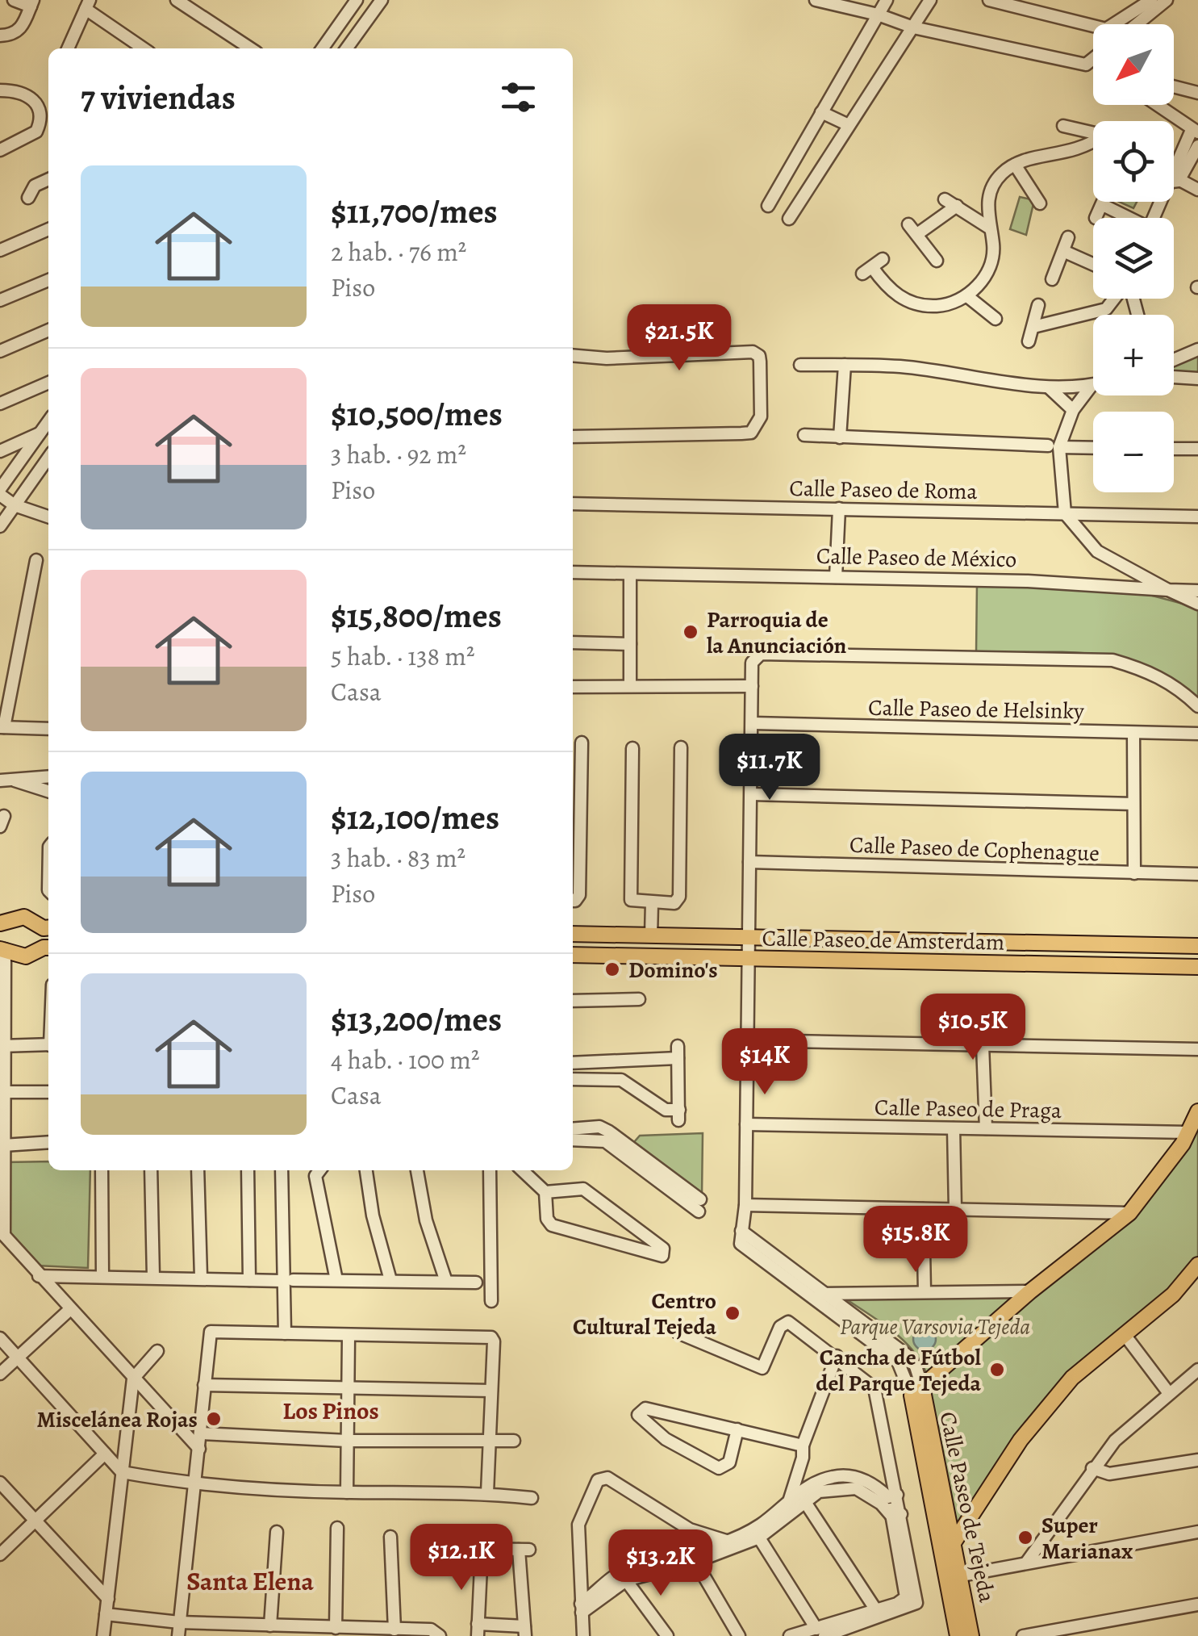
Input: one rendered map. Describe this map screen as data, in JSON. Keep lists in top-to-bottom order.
{
  "streets": {
    "main road": ["Calle Paseo de Amsterdam", "Calle Paseo de Tejeda"],
    "street": [
      "Calle Paseo de Roma",
      "Calle Paseo de México",
      "Calle Paseo de Helsinky",
      "Calle Paseo de Cophenague",
      "Calle Paseo de Praga"
    ]
  },
  "districts": ["Los Pinos", "Santa Elena"],
  "parks": ["Parque Varsovia Tejeda"],
  "places": [
    "Parroquia de la Anunciación",
    "Domino's",
    "Centro Cultural Tejeda",
    "Cancha de Fútbol del Parque Tejeda",
    "Miscelánea Rojas",
    "Super Marianax"
  ],
  "north": "bottom left",
  "page": {
    "map_buttons": ["+", "−"],
    "heading": "7 viviendas",
    "list": [
      {
        "name": "$11,700/mes",
        "note": "2 hab. · 76 m² · Piso"
      },
      {
        "name": "$10,500/mes",
        "note": "3 hab. · 92 m² · Piso"
      },
      {
        "name": "$15,800/mes",
        "note": "5 hab. · 138 m² · Casa"
      },
      {
        "name": "$12,100/mes",
        "note": "3 hab. · 83 m² · Piso"
      },
      {
        "name": "$13,200/mes",
        "note": "4 hab. · 100 m² · Casa"
      }
    ],
    "price": [
      "$21.5K",
      "$11.7K",
      "$10.5K",
      "$14K",
      "$15.8K",
      "$12.1K",
      "$13.2K"
    ]
  }
}
